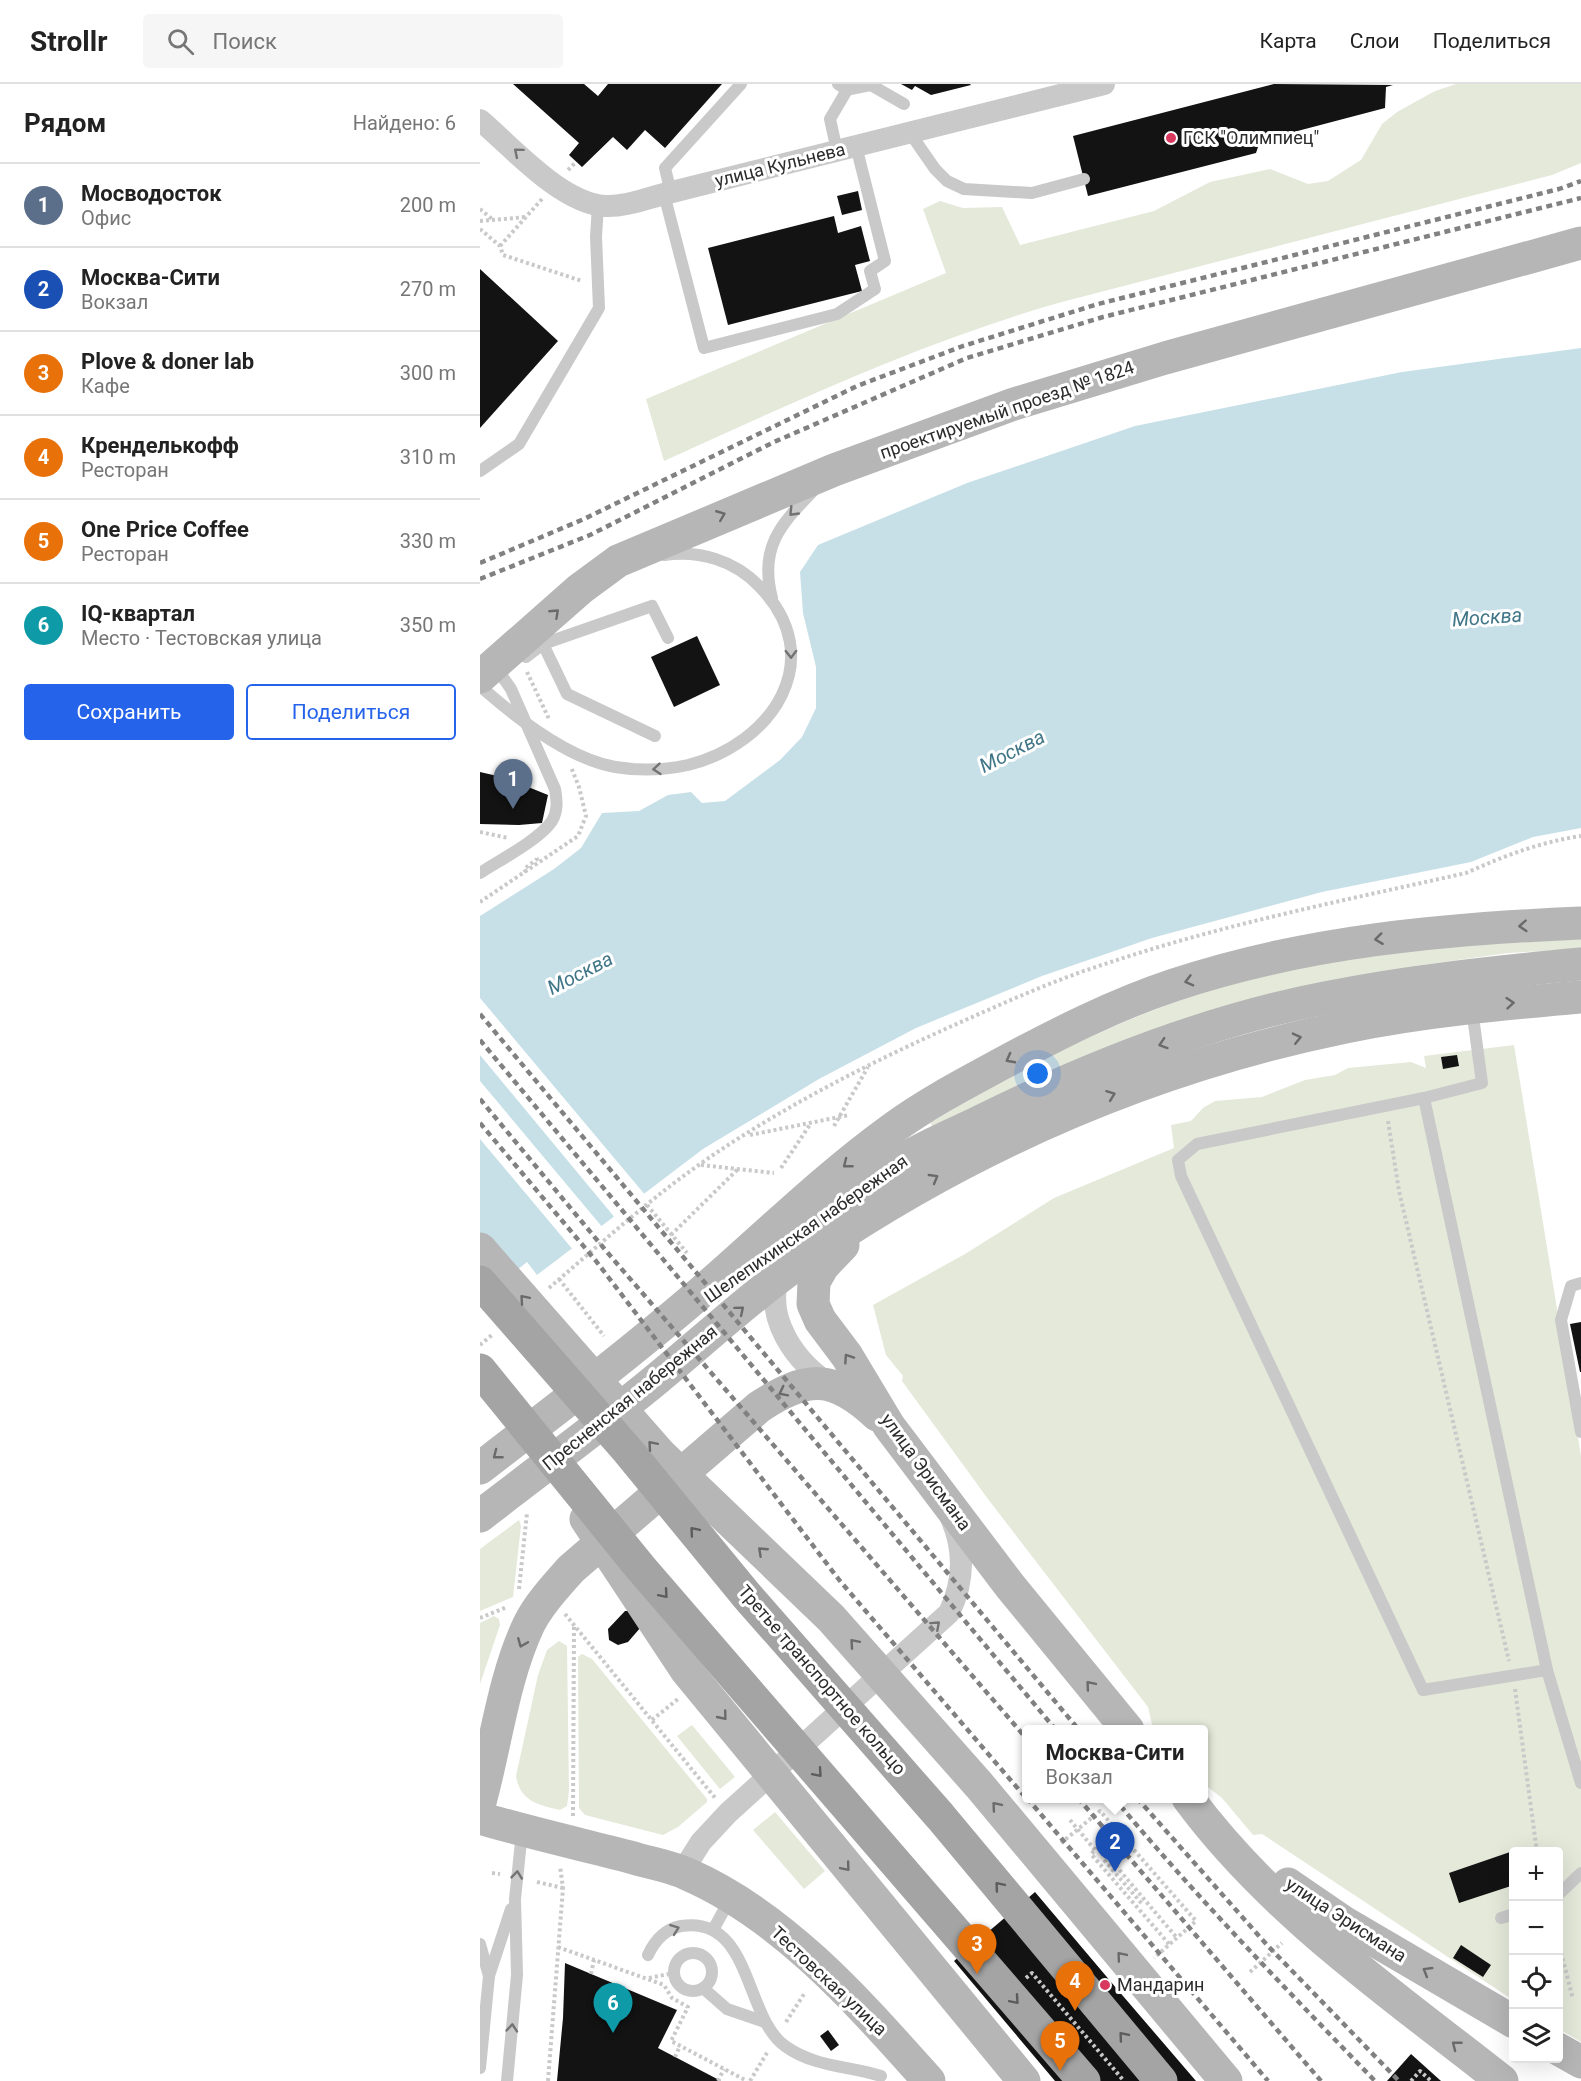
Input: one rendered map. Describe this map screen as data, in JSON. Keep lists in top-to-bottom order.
{
  "streets": {
    "main road": [
      "проектируемый проезд № 1824",
      "Шелепихинская набережная",
      "Пресненская набережная",
      "улица Эрисмана",
      "Третье транспортное кольцо",
      "Тестовская улица"
    ],
    "street": ["улица Кульнева"]
  },
  "crossings": [
    ["Шелепихинская набережная", "Пресненская набережная"],
    ["Шелепихинская набережная", "улица Эрисмана"]
  ],
  "water": ["Москва"],
  "places": ["ГСК \"Олимпиец\"", "Мандарин"],
  "page": {
    "header": "Strollr",
    "search": "Поиск",
    "nav": ["Карта", "Слои", "Поделиться"],
    "heading": ["Рядом", "Найдено: 6"],
    "list": [
      {
        "mark": "1",
        "name": "Мосводосток",
        "note": "Офис",
        "value": "200 m"
      },
      {
        "mark": "2",
        "name": "Москва-Сити",
        "note": "Вокзал",
        "value": "270 m"
      },
      {
        "mark": "3",
        "name": "Plove & doner lab",
        "note": "Кафе",
        "value": "300 m"
      },
      {
        "mark": "4",
        "name": "Кренделькофф",
        "note": "Ресторан",
        "value": "310 m"
      },
      {
        "mark": "5",
        "name": "One Price Coffee",
        "note": "Ресторан",
        "value": "330 m"
      },
      {
        "mark": "6",
        "name": "IQ-квартал",
        "note": "Место · Тестовская улица",
        "value": "350 m"
      }
    ],
    "buttons": ["Сохранить", "Поделиться"],
    "pins": [
      "1",
      "2",
      "3",
      "4",
      "6",
      "5"
    ],
    "popup": ["Москва-Сити", "Вокзал"],
    "map_buttons": ["+", "−"]
  }
}
